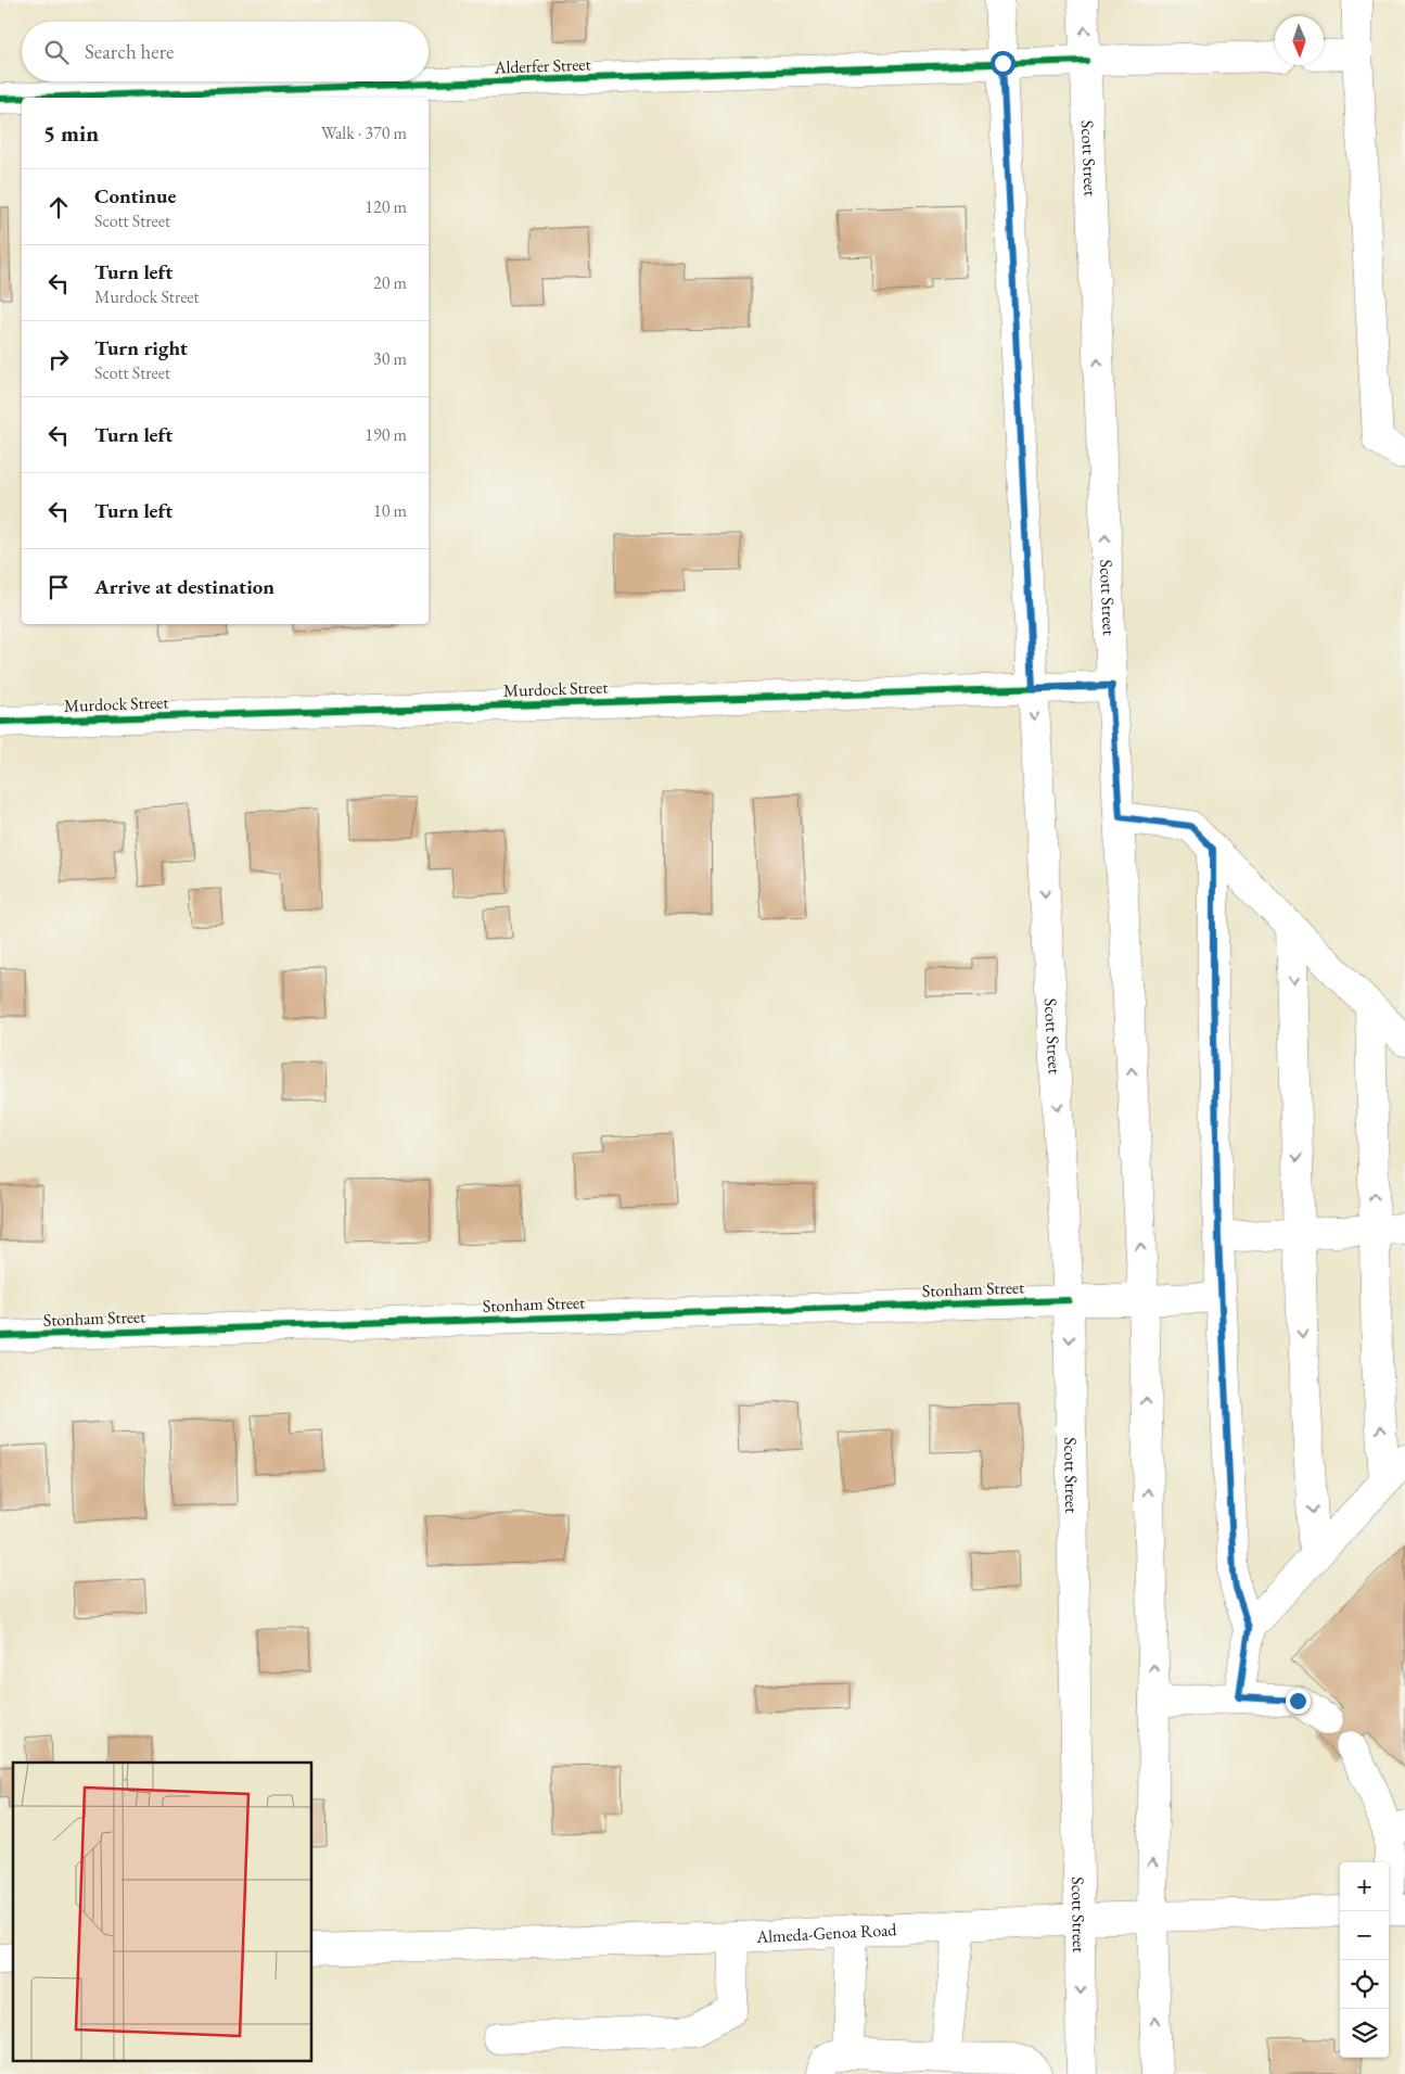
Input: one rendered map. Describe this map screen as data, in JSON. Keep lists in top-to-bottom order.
{
  "streets": {
    "main road": [
      "Alderfer Street",
      "Scott Street",
      "Murdock Street",
      "Stonham Street",
      "Almeda-Genoa Road"
    ]
  },
  "crossings": [
    ["Alderfer Street", "Scott Street"],
    ["Scott Street", "Murdock Street"],
    ["Scott Street", "Stonham Street"],
    ["Scott Street", "Almeda-Genoa Road"]
  ],
  "north": "bottom",
  "page": {
    "search": "Search here",
    "heading": ["5 min", "Walk · 370 m"],
    "list": [
      ["Continue", "Scott Street", "120 m"],
      ["Turn left", "Murdock Street", "20 m"],
      ["Turn right", "Scott Street", "30 m"],
      ["Turn left", "190 m"],
      ["Turn left", "10 m"],
      "Arrive at destination"
    ],
    "map_buttons": ["+", "−"]
  }
}
